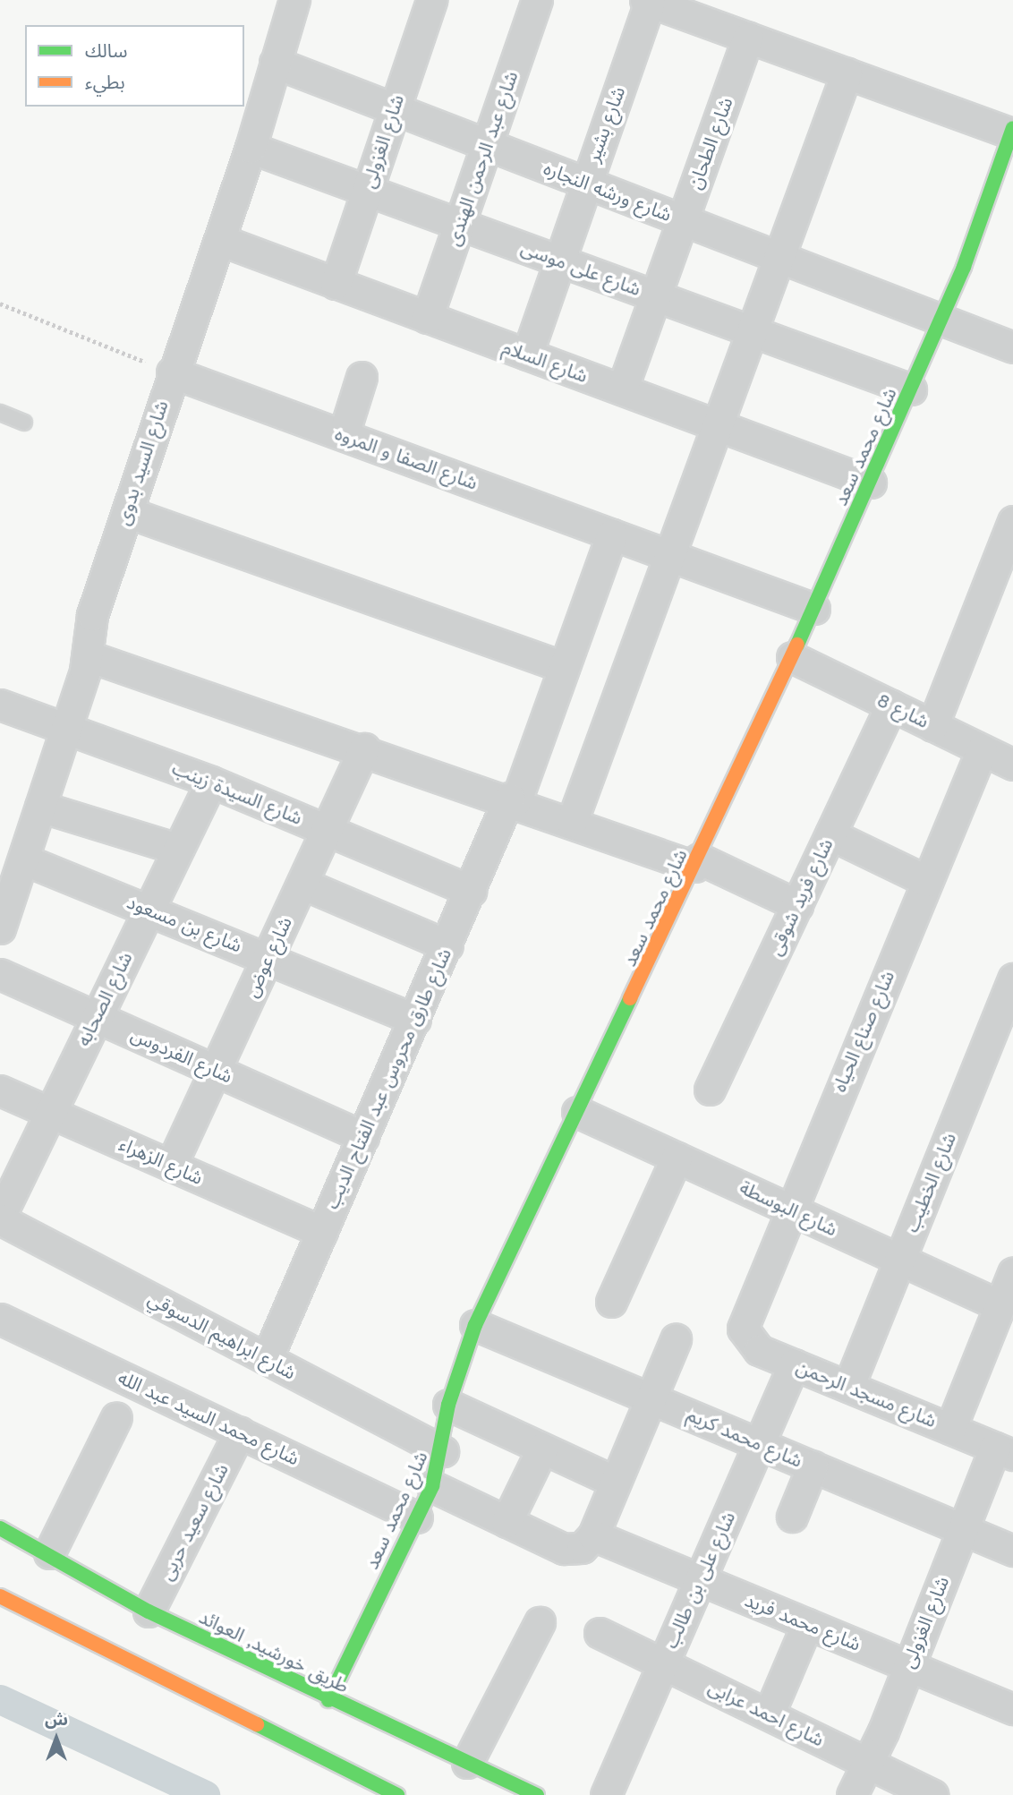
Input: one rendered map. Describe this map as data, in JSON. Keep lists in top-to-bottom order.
{
  "streets": {
    "street": [
      "شارع بشير",
      "شارع الغزولى",
      "شارع الطحان",
      "شارع عبد الرحمن الهندى",
      "شارع ورشه النجاره",
      "شارع على موسى",
      "شارع السلام",
      "شارع محمد سعد",
      "شارع الصفا و المروه",
      "شارع السيد بدوى",
      "شارع 8",
      "شارع السيدة زينب",
      "شارع فريد شوقى",
      "شارع بن مسعود",
      "شارع عوض",
      "شارع الصحابه",
      "شارع صناع الحياه",
      "شارع الفردوس",
      "شارع طارق محروس عبد الفتاح الديب",
      "شارع الزهراء",
      "شارع الخطيب",
      "شارع البوسطة",
      "شارع ابراهيم الدسوقي",
      "شارع مسجد الرحمن",
      "شارع محمد السيد عبد الله",
      "شارع محمد كريم",
      "شارع سعيد حربى",
      "شارع على بن طالب",
      "شارع محمد فريد",
      "طريق خورشيد, العوائد",
      "شارع احمد عرابى"
    ]
  },
  "crossings": [
    ["شارع بشير", "شارع ورشه النجاره"],
    ["شارع بشير", "شارع على موسى"],
    ["شارع بشير", "شارع السلام"],
    ["شارع الغزولى", "شارع ورشه النجاره"],
    ["شارع الغزولى", "شارع على موسى"],
    ["شارع الغزولى", "شارع السلام"],
    ["شارع الغزولى", "شارع مسجد الرحمن"],
    ["شارع الغزولى", "شارع محمد كريم"],
    ["شارع الغزولى", "شارع محمد فريد"],
    ["شارع الغزولى", "شارع احمد عرابى"],
    ["شارع الطحان", "شارع ورشه النجاره"],
    ["شارع الطحان", "شارع على موسى"],
    ["شارع الطحان", "شارع السلام"],
    ["شارع عبد الرحمن الهندى", "شارع ورشه النجاره"],
    ["شارع عبد الرحمن الهندى", "شارع على موسى"],
    ["شارع عبد الرحمن الهندى", "شارع السلام"],
    ["شارع ورشه النجاره", "شارع محمد سعد"],
    ["شارع ورشه النجاره", "شارع السيد بدوى"],
    ["شارع على موسى", "شارع محمد سعد"],
    ["شارع على موسى", "شارع السيد بدوى"],
    ["شارع السلام", "شارع محمد سعد"],
    ["شارع السلام", "شارع السيد بدوى"],
    ["شارع محمد سعد", "شارع الصفا و المروه"],
    ["شارع محمد سعد", "شارع 8"],
    ["شارع محمد سعد", "شارع البوسطة"],
    ["شارع محمد سعد", "شارع ابراهيم الدسوقي"],
    ["شارع محمد سعد", "شارع محمد السيد عبد الله"],
    ["شارع محمد سعد", "شارع محمد كريم"],
    ["شارع محمد سعد", "طريق خورشيد, العوائد"],
    ["شارع الصفا و المروه", "شارع السيد بدوى"],
    ["شارع الصفا و المروه", "شارع طارق محروس عبد الفتاح الديب"],
    ["شارع السيد بدوى", "شارع السيدة زينب"],
    ["شارع السيد بدوى", "شارع بن مسعود"],
    ["شارع 8", "شارع فريد شوقى"],
    ["شارع 8", "شارع صناع الحياه"],
    ["شارع السيدة زينب", "شارع عوض"],
    ["شارع السيدة زينب", "شارع الصحابه"],
    ["شارع السيدة زينب", "شارع طارق محروس عبد الفتاح الديب"],
    ["شارع بن مسعود", "شارع عوض"],
    ["شارع بن مسعود", "شارع الصحابه"],
    ["شارع بن مسعود", "شارع طارق محروس عبد الفتاح الديب"],
    ["شارع عوض", "شارع الفردوس"],
    ["شارع عوض", "شارع الزهراء"],
    ["شارع الصحابه", "شارع الفردوس"],
    ["شارع الصحابه", "شارع الزهراء"],
    ["شارع الصحابه", "شارع ابراهيم الدسوقي"],
    ["شارع صناع الحياه", "شارع البوسطة"],
    ["شارع صناع الحياه", "شارع مسجد الرحمن"],
    ["شارع الفردوس", "شارع طارق محروس عبد الفتاح الديب"],
    ["شارع طارق محروس عبد الفتاح الديب", "شارع الزهراء"],
    ["شارع طارق محروس عبد الفتاح الديب", "شارع ابراهيم الدسوقي"],
    ["شارع الخطيب", "شارع البوسطة"],
    ["شارع الخطيب", "شارع مسجد الرحمن"],
    ["شارع مسجد الرحمن", "شارع على بن طالب"],
    ["شارع محمد السيد عبد الله", "شارع سعيد حربى"],
    ["شارع محمد كريم", "شارع على بن طالب"],
    ["شارع سعيد حربى", "طريق خورشيد, العوائد"],
    ["شارع على بن طالب", "شارع محمد فريد"],
    ["شارع على بن طالب", "شارع احمد عرابى"]
  ],
  "legend": ["سالك", "بطيء"],
  "north": "top"
}
